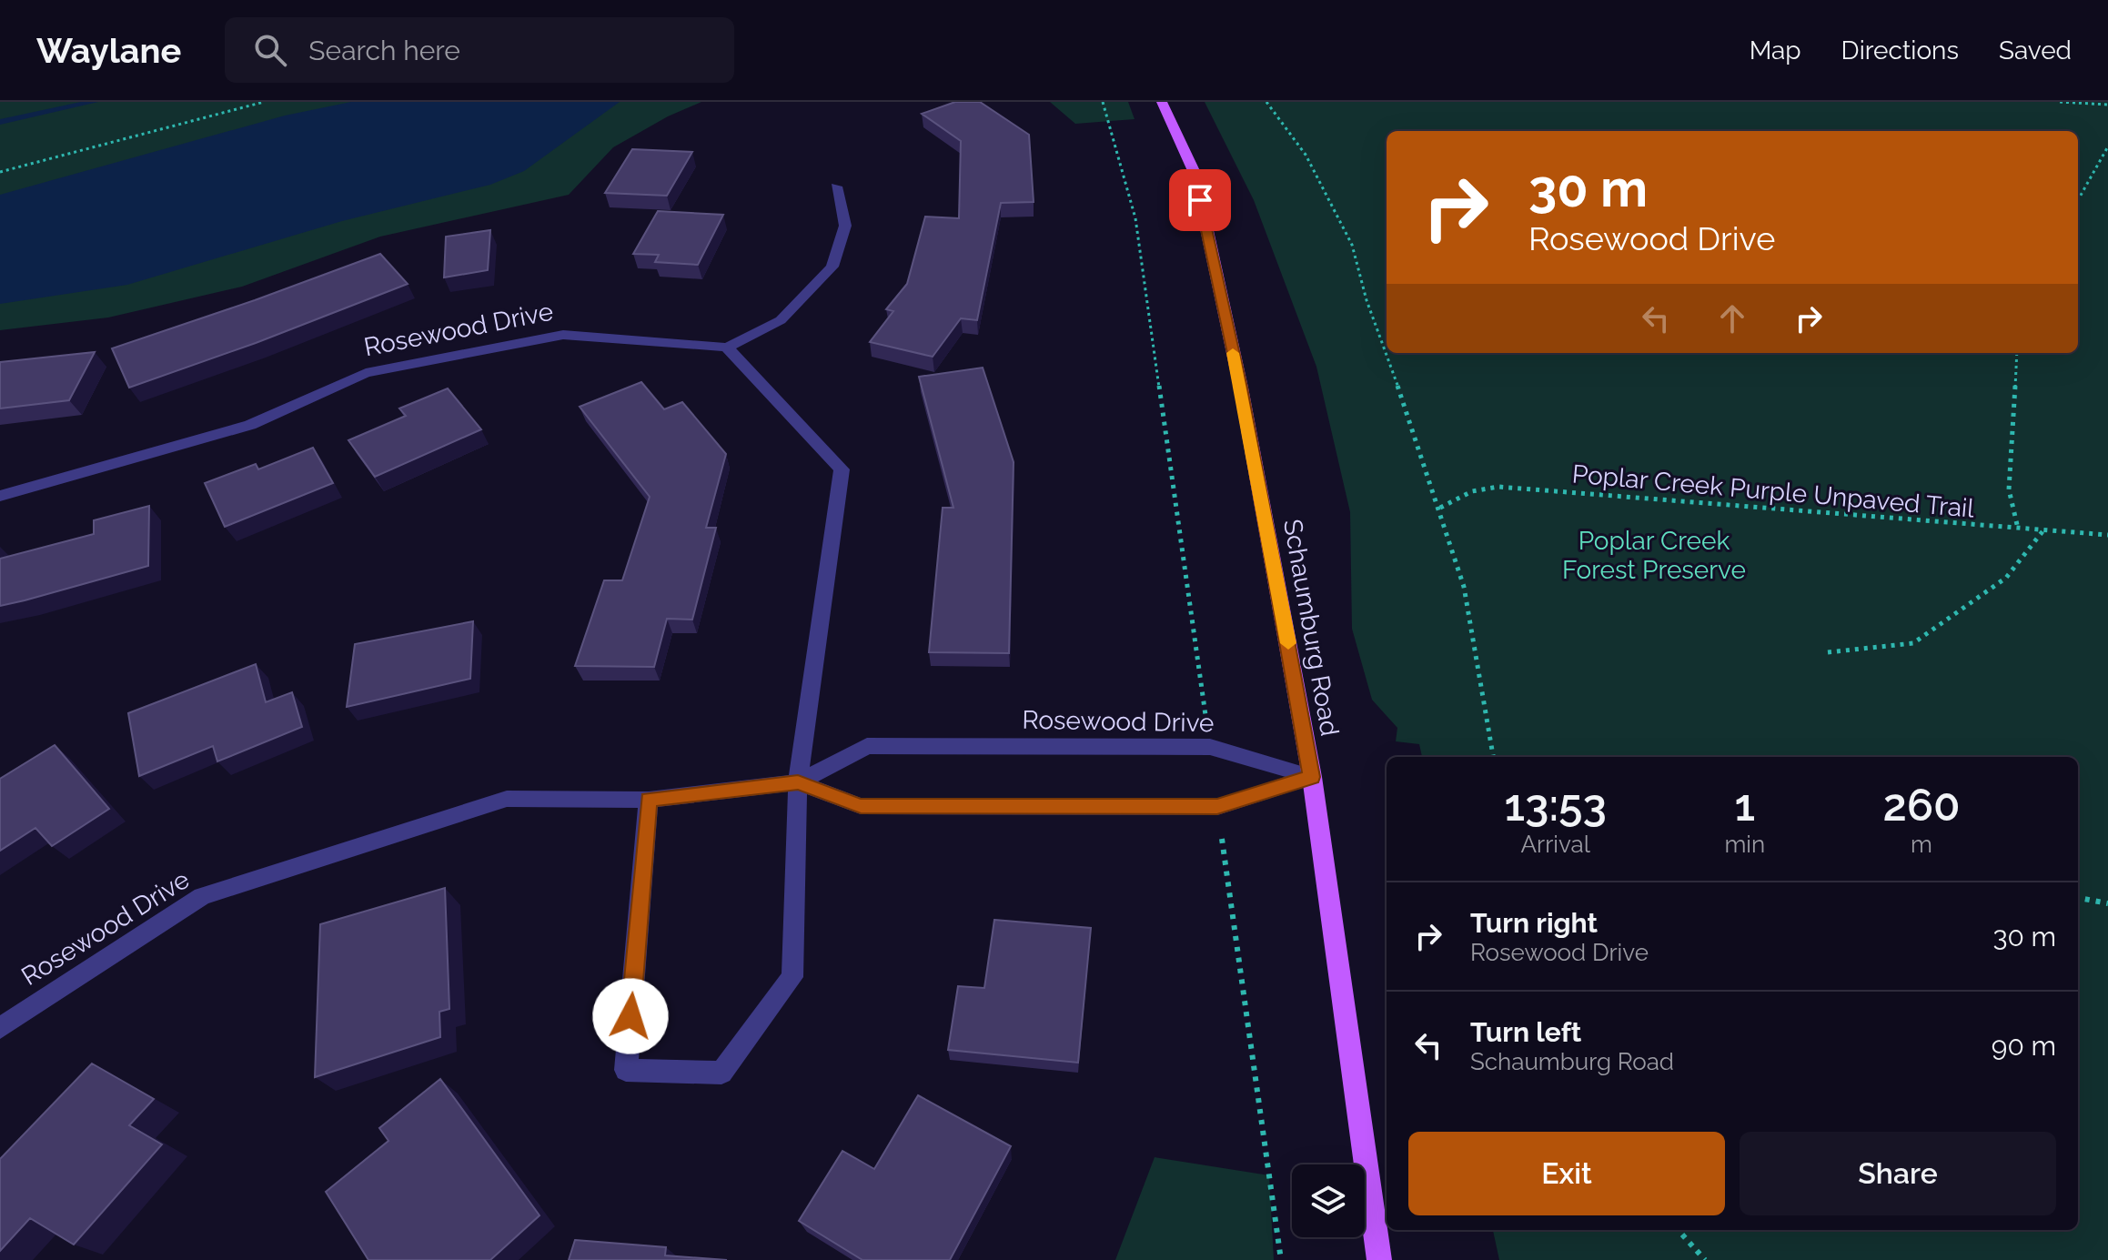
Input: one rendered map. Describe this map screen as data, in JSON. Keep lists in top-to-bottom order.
{
  "streets": {
    "main road": ["Schaumburg Road"],
    "street": ["Rosewood Drive"],
    "path": ["Poplar Creek Purple Unpaved Trail"]
  },
  "crossings": [
    ["Rosewood Drive", "Schaumburg Road"]
  ],
  "parks": ["Poplar Creek Forest Preserve"],
  "page": {
    "header": "Waylane",
    "search": "Search here",
    "nav": ["Map", "Directions", "Saved"],
    "turn": ["30 m", "Rosewood Drive"],
    "eta": [
      "13:53",
      "Arrival",
      "1",
      "min",
      "260",
      "m"
    ],
    "list": [
      {
        "name": "Turn right",
        "note": "Rosewood Drive",
        "value": "30 m"
      },
      {
        "name": "Turn left",
        "note": "Schaumburg Road",
        "value": "90 m"
      }
    ],
    "buttons": ["Exit", "Share"]
  }
}
